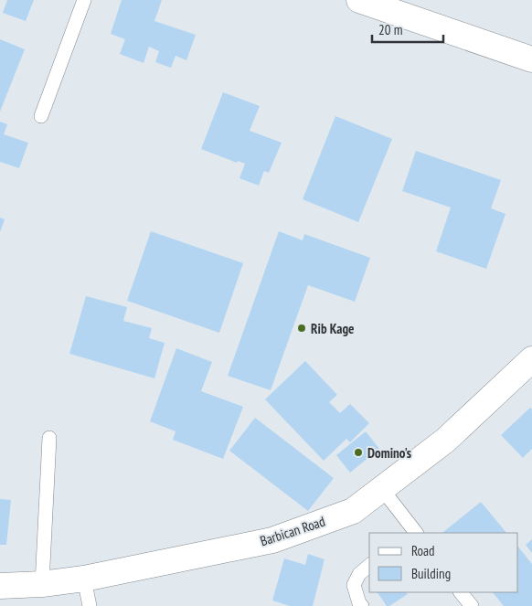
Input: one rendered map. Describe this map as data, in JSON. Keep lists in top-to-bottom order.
{
  "streets": {
    "main road": ["Barbican Road"]
  },
  "places": ["Rib Kage", "Domino's"],
  "legend": ["Road", "Building"],
  "scale_bar": "20 m"
}
